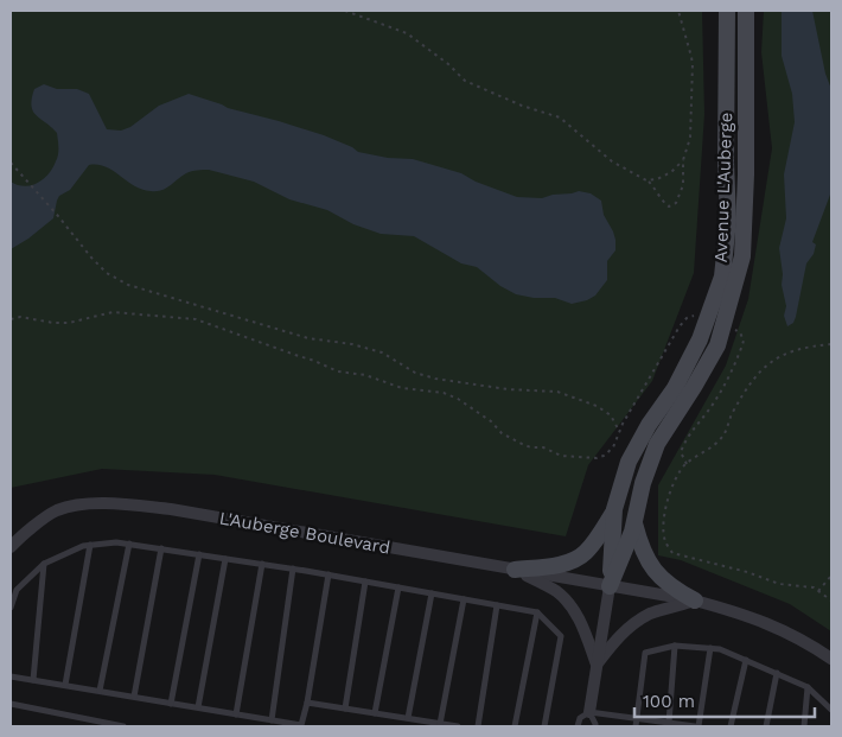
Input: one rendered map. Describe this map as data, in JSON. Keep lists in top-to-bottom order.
{
  "streets": {
    "street": ["Avenue L'Auberge", "L'Auberge Boulevard"]
  },
  "crossings": [
    ["Avenue L'Auberge", "L'Auberge Boulevard"]
  ],
  "scale_bar": "100 m"
}
